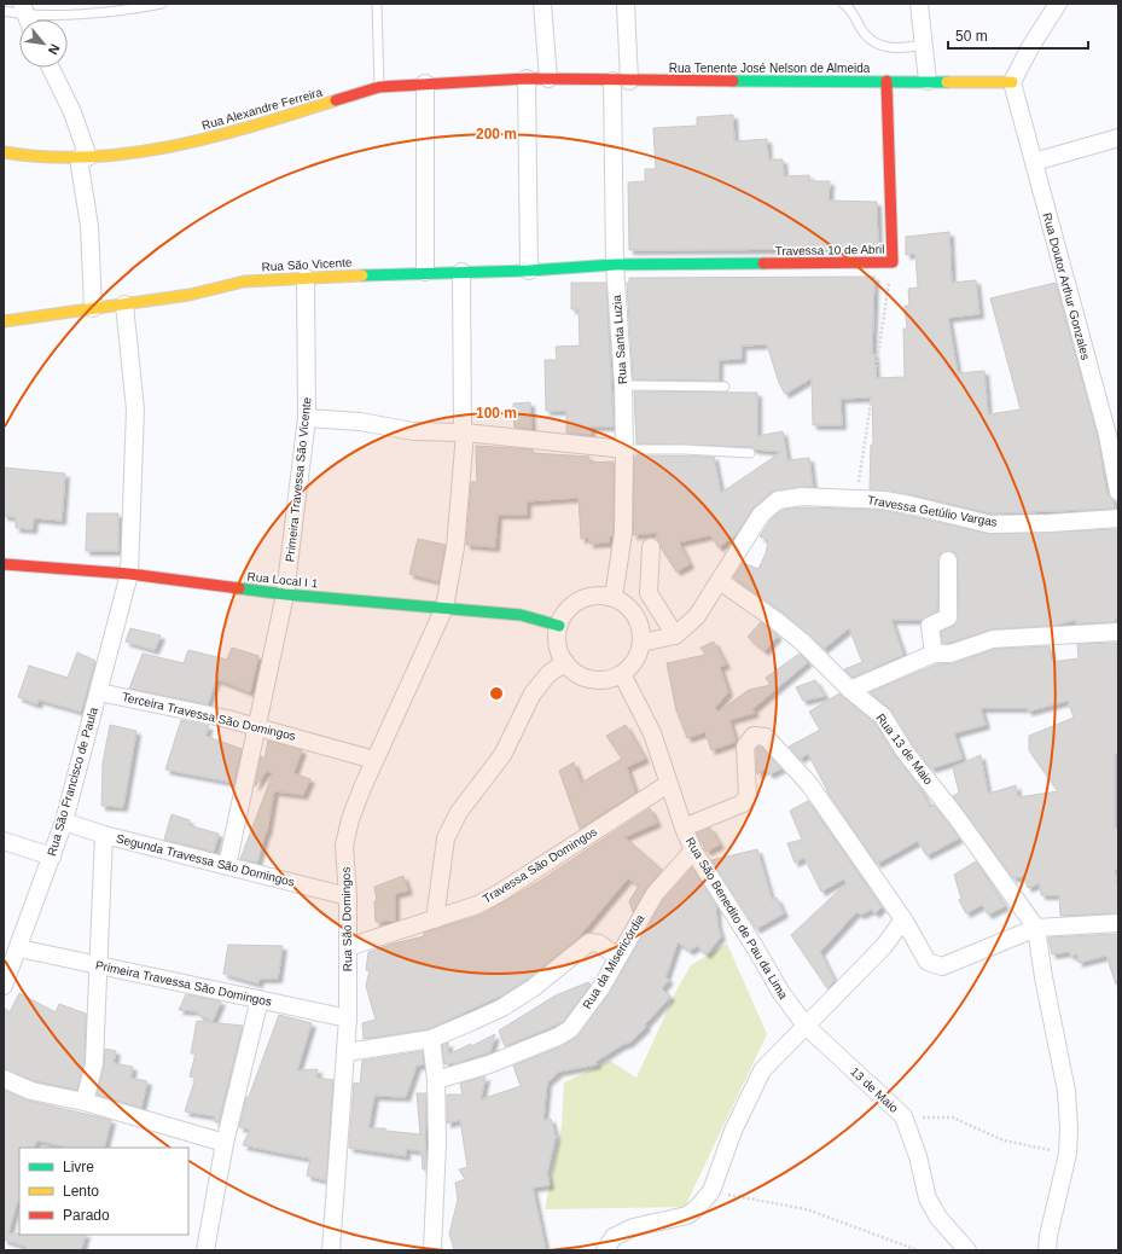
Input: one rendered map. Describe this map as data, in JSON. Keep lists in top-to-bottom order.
{
  "streets": {
    "street": [
      "Rua Tenente José Nelson de Almeida",
      "Rua Alexandre Ferreira",
      "Travessa 10 de Abril",
      "Rua São Vicente",
      "Rua Doutor Arthur Gonzales",
      "Rua Santa Luzia",
      "Primeira Travessa São Vicente",
      "Travessa Getúlio Vargas",
      "Rua Local I 1",
      "Terceira Travessa São Domingos",
      "Rua 13 de Maio",
      "Rua São Francisco de Paula",
      "Segunda Travessa São Domingos",
      "Travessa São Domingos",
      "Rua São Benedito de Pau da Lima",
      "Rua São Domingos",
      "Rua da Misericórdia",
      "Primeira Travessa São Domingos",
      "13 de Maio"
    ]
  },
  "crossings": [
    ["Rua Tenente José Nelson de Almeida", "Rua Alexandre Ferreira"],
    ["Rua Tenente José Nelson de Almeida", "Travessa 10 de Abril"],
    ["Rua Tenente José Nelson de Almeida", "Rua Doutor Arthur Gonzales"],
    ["Rua Tenente José Nelson de Almeida", "Rua Santa Luzia"],
    ["Travessa 10 de Abril", "Rua São Vicente"],
    ["Travessa 10 de Abril", "Rua Santa Luzia"],
    ["Rua São Vicente", "Rua Santa Luzia"],
    ["Rua São Vicente", "Primeira Travessa São Vicente"],
    ["Rua São Vicente", "Rua São Francisco de Paula"],
    ["Rua Santa Luzia", "Travessa Getúlio Vargas"],
    ["Rua Santa Luzia", "Rua Local I 1"],
    ["Rua Santa Luzia", "Rua São Benedito de Pau da Lima"],
    ["Primeira Travessa São Vicente", "Rua Local I 1"],
    ["Primeira Travessa São Vicente", "Terceira Travessa São Domingos"],
    ["Primeira Travessa São Vicente", "Segunda Travessa São Domingos"],
    ["Travessa Getúlio Vargas", "Rua Local I 1"],
    ["Travessa Getúlio Vargas", "Rua 13 de Maio"],
    ["Travessa Getúlio Vargas", "Rua São Benedito de Pau da Lima"],
    ["Rua Local I 1", "Rua São Francisco de Paula"],
    ["Rua Local I 1", "Rua São Benedito de Pau da Lima"],
    ["Rua Local I 1", "Rua São Domingos"],
    ["Terceira Travessa São Domingos", "Rua São Francisco de Paula"],
    ["Terceira Travessa São Domingos", "Rua São Domingos"],
    ["Rua 13 de Maio", "13 de Maio"],
    ["Rua São Francisco de Paula", "Segunda Travessa São Domingos"],
    ["Rua São Francisco de Paula", "Primeira Travessa São Domingos"],
    ["Segunda Travessa São Domingos", "Rua São Domingos"],
    ["Travessa São Domingos", "Rua São Benedito de Pau da Lima"],
    ["Travessa São Domingos", "Rua São Domingos"],
    ["Rua São Benedito de Pau da Lima", "Rua da Misericórdia"],
    ["Rua São Benedito de Pau da Lima", "13 de Maio"],
    ["Rua São Domingos", "Primeira Travessa São Domingos"]
  ],
  "legend": ["Livre", "Lento", "Parado"],
  "scale_bar": "50 m",
  "north": "bottom right",
  "rings": ["200 m", "100 m"]
}
